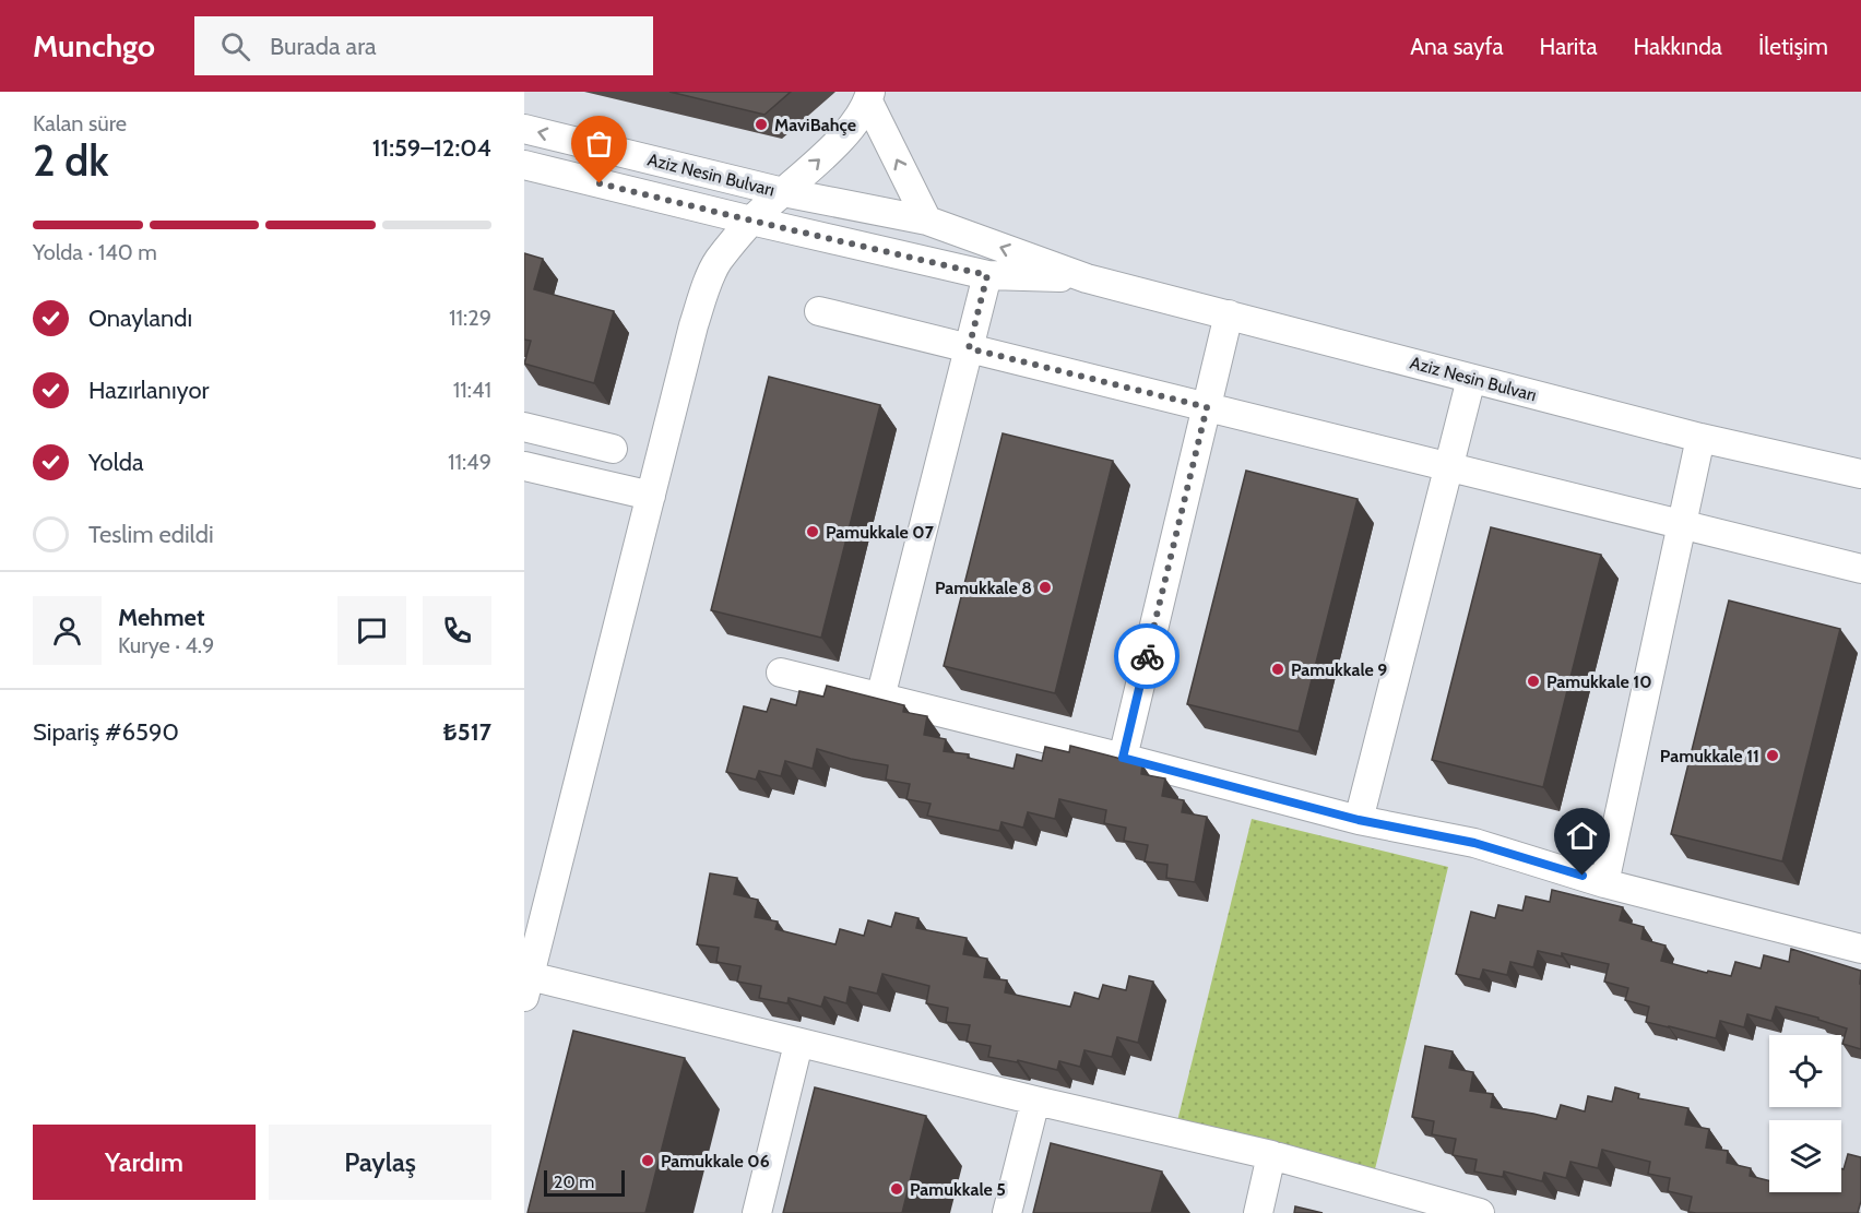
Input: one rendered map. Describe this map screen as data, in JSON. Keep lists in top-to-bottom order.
{
  "streets": {
    "street": ["Aziz Nesin Bulvarı"]
  },
  "places": [
    "MaviBahçe",
    "Pamukkale 07",
    "Pamukkale 8",
    "Pamukkale 9",
    "Pamukkale 10",
    "Pamukkale 11",
    "Pamukkale 06",
    "Pamukkale 5"
  ],
  "scale_bar": "20 m",
  "page": {
    "header": "Munchgo",
    "search": "Burada ara",
    "nav": [
      "Ana sayfa",
      "Harita",
      "Hakkında",
      "İletişim"
    ],
    "heading": ["2 dk", "Kalan süre", "11:59–12:04"],
    "panel": [
      "Mehmet",
      "Kurye · 4.9",
      "Sipariş #6590",
      "₺517"
    ],
    "bar": "Yolda · 140 m",
    "list": [
      ["Onaylandı", "11:29"],
      ["Hazırlanıyor", "11:41"],
      ["Yolda", "11:49"],
      "Teslim edildi"
    ],
    "buttons": ["Yardım", "Paylaş"],
    "scale": "20 m"
  }
}
